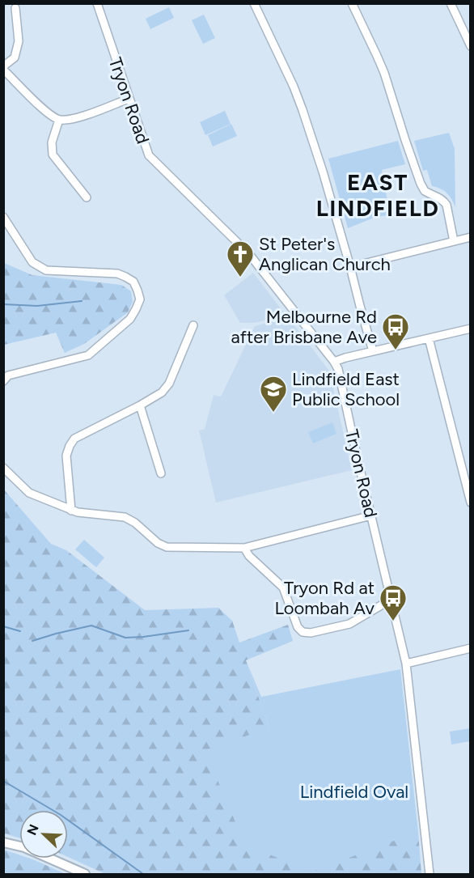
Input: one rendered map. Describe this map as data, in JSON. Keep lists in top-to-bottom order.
{
  "streets": {
    "street": ["Tryon Road"]
  },
  "districts": ["EAST LINDFIELD"],
  "parks": ["Lindfield Oval"],
  "places": {
    "church": ["St Peter's Anglican Church"],
    "bus stop": ["Melbourne Rd after Brisbane Ave", "Tryon Rd at Loombah Av"],
    "school or university": ["Lindfield East Public School"]
  },
  "north": "top left"
}
